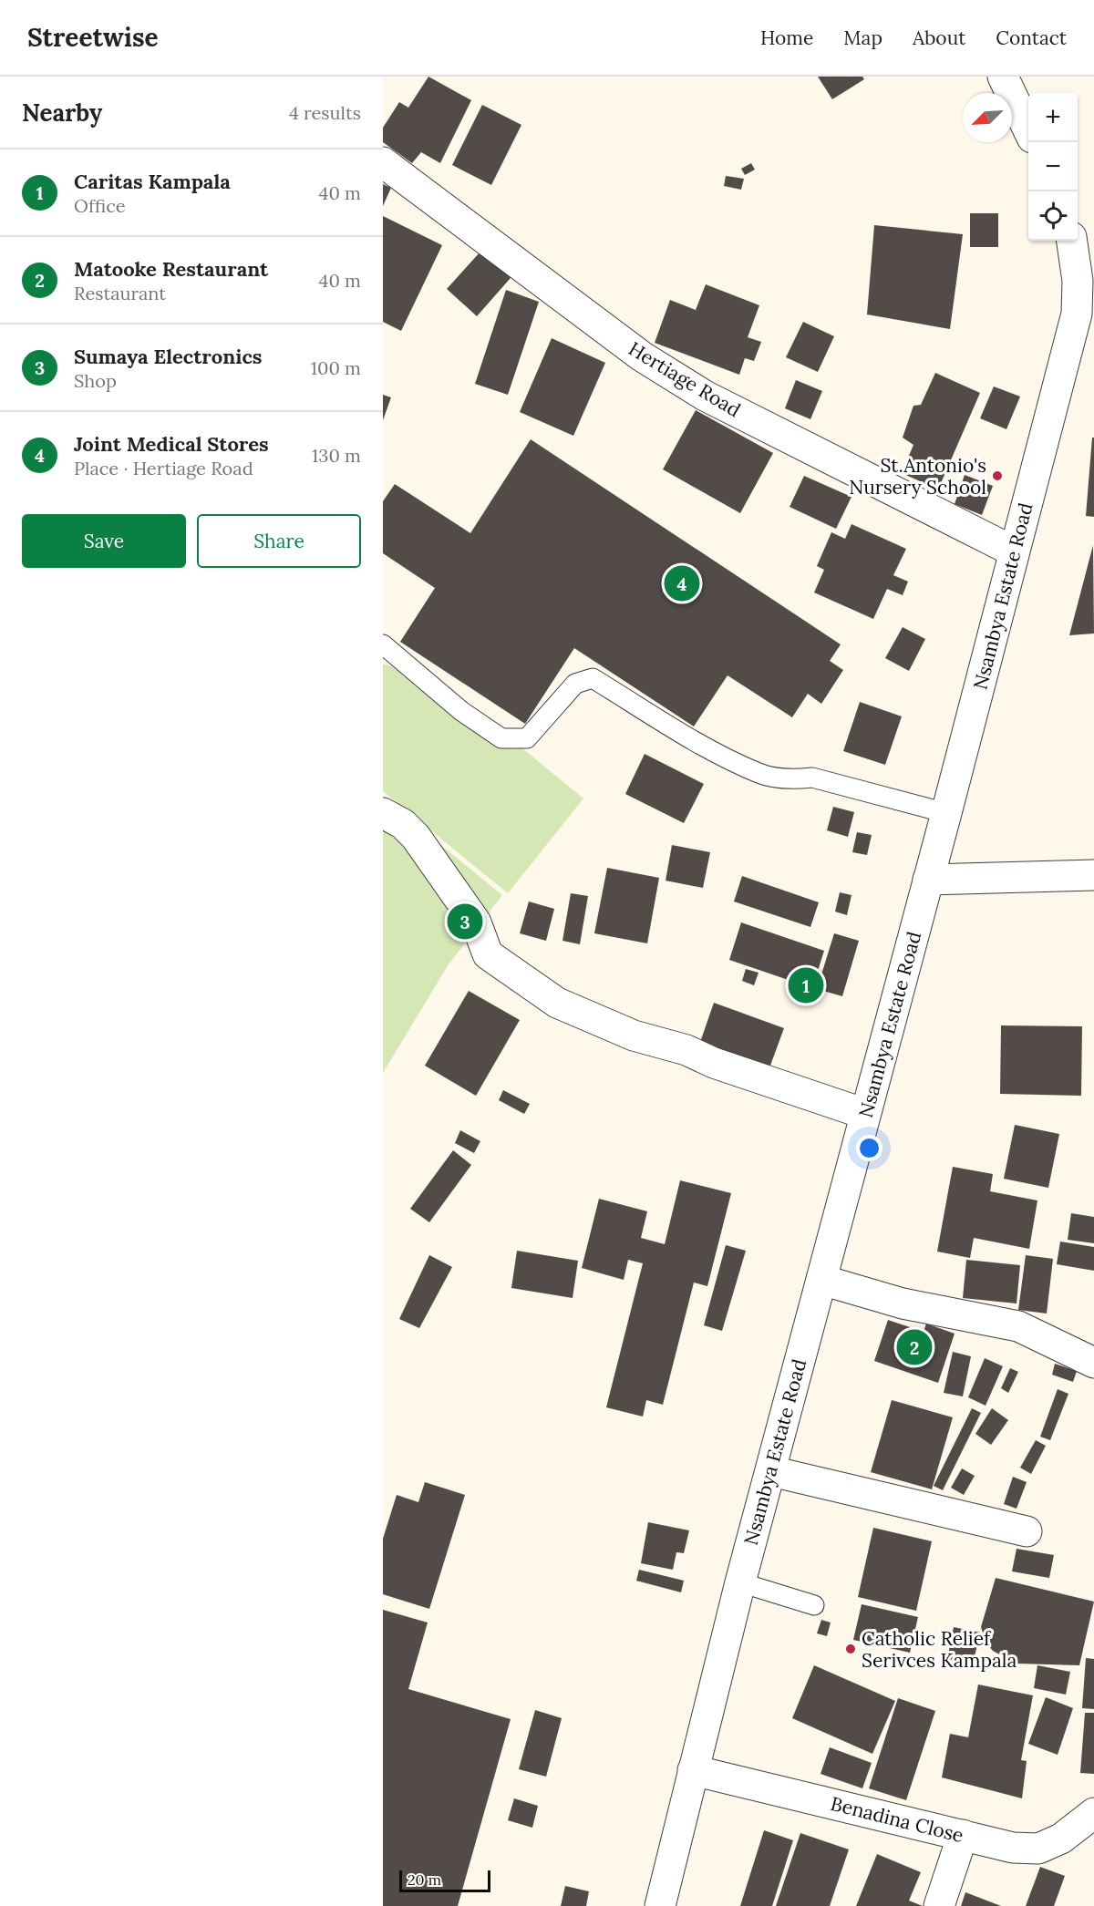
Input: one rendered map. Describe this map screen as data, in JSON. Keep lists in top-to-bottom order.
{
  "streets": {
    "street": ["Hertiage Road", "Nsambya Estate Road", "Benadina Close"]
  },
  "crossings": [
    ["Hertiage Road", "Nsambya Estate Road"],
    ["Nsambya Estate Road", "Benadina Close"]
  ],
  "places": ["St.Antonio's Nursery School", "Catholic Relief Serivces Kampala"],
  "scale_bar": "20 m",
  "north": "bottom left",
  "page": {
    "header": "Streetwise",
    "nav": [
      "Home",
      "Map",
      "About",
      "Contact"
    ],
    "heading": ["Nearby", "4 results"],
    "map_buttons": ["+", "−"],
    "list": [
      {
        "mark": "1",
        "name": "Caritas Kampala",
        "note": "Office",
        "value": "40 m"
      },
      {
        "mark": "2",
        "name": "Matooke Restaurant",
        "note": "Restaurant",
        "value": "40 m"
      },
      {
        "mark": "3",
        "name": "Sumaya Electronics",
        "note": "Shop",
        "value": "100 m"
      },
      {
        "mark": "4",
        "name": "Joint Medical Stores",
        "note": "Place · Hertiage Road",
        "value": "130 m"
      }
    ],
    "buttons": ["Save", "Share"],
    "pins": [
      "4",
      "3",
      "1",
      "2"
    ],
    "scale": "20 m"
  }
}
